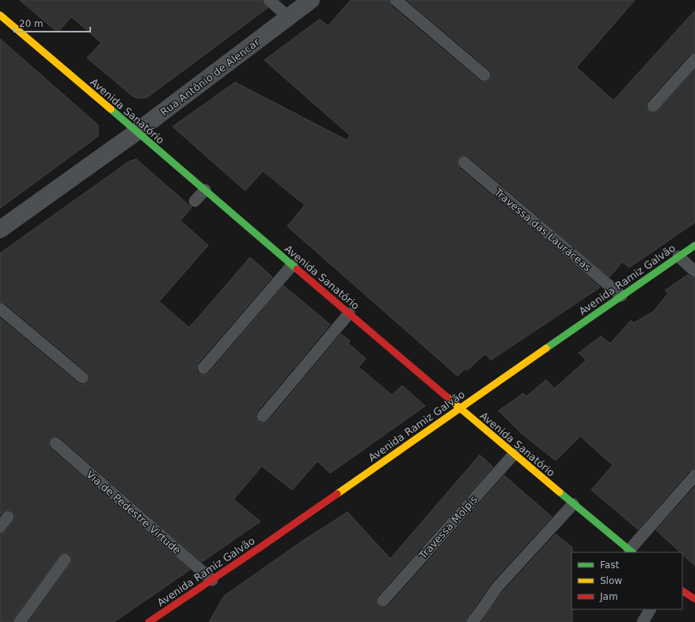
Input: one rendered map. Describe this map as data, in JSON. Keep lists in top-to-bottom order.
{
  "streets": {
    "street": ["Rua Antônio de Alencar", "Avenida Sanatório", "Avenida Ramiz Galvão"],
    "lane": ["Travessa das Lauráceas", "Via de Pedestre Virtude", "Travessa Molpis"]
  },
  "crossings": [
    ["Rua Antônio de Alencar", "Avenida Sanatório"],
    ["Avenida Sanatório", "Avenida Ramiz Galvão"],
    ["Avenida Sanatório", "Travessa Molpis"],
    ["Travessa das Lauráceas", "Avenida Ramiz Galvão"],
    ["Avenida Ramiz Galvão", "Via de Pedestre Virtude"]
  ],
  "legend": ["Fast", "Slow", "Jam"],
  "scale_bar": "20 m"
}
